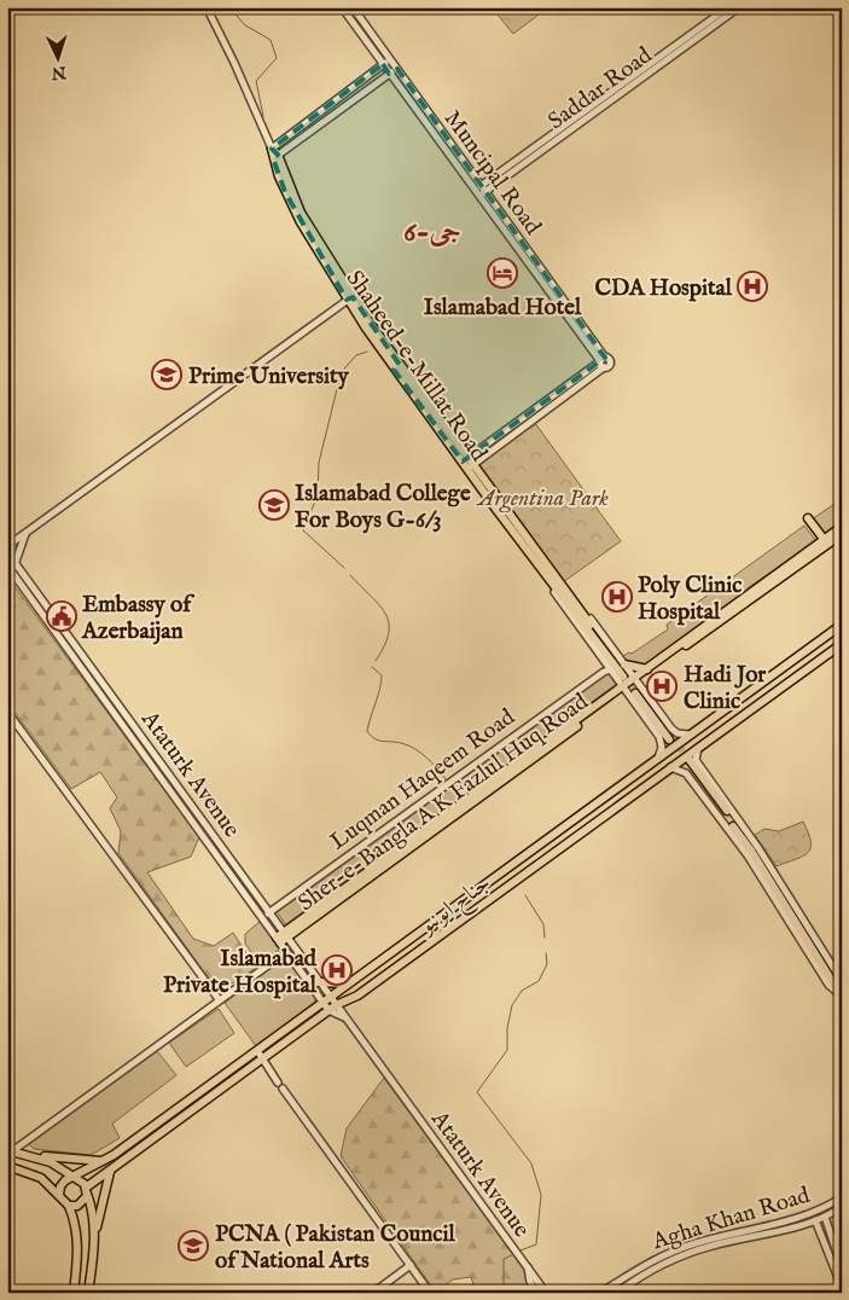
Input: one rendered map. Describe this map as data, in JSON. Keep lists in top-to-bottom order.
{
  "streets": {
    "main road": ["Shaheed-e-Millat Road", "Sher-e-Bangla A K Fazlul Huq Road", "جناح ایونیو"],
    "street": [
      "Saddar Road",
      "Muncipal Road",
      "Ataturk Avenue",
      "Luqman Haqeem Road",
      "Agha Khan Road"
    ]
  },
  "crossings": [
    ["Saddar Road", "Muncipal Road"],
    ["Shaheed-e-Millat Road", "Sher-e-Bangla A K Fazlul Huq Road"],
    ["Ataturk Avenue", "Luqman Haqeem Road"],
    ["Ataturk Avenue", "Sher-e-Bangla A K Fazlul Huq Road"],
    ["Ataturk Avenue", "جناح ایونیو"]
  ],
  "districts": ["جی-6"],
  "parks": ["Argentina Park"],
  "places": {
    "hotel": ["Islamabad Hotel"],
    "hospital": [
      "CDA Hospital",
      "Poly Clinic Hospital",
      "Hadi Jor Clinic",
      "Islamabad Private Hospital"
    ],
    "school or university": ["Prime University", "Islamabad College For Boys G-6/3", "PCNA ( Pakistan Council of National Arts"],
    "public building": ["Embassy of Azerbaijan"]
  },
  "north": "bottom"
}
